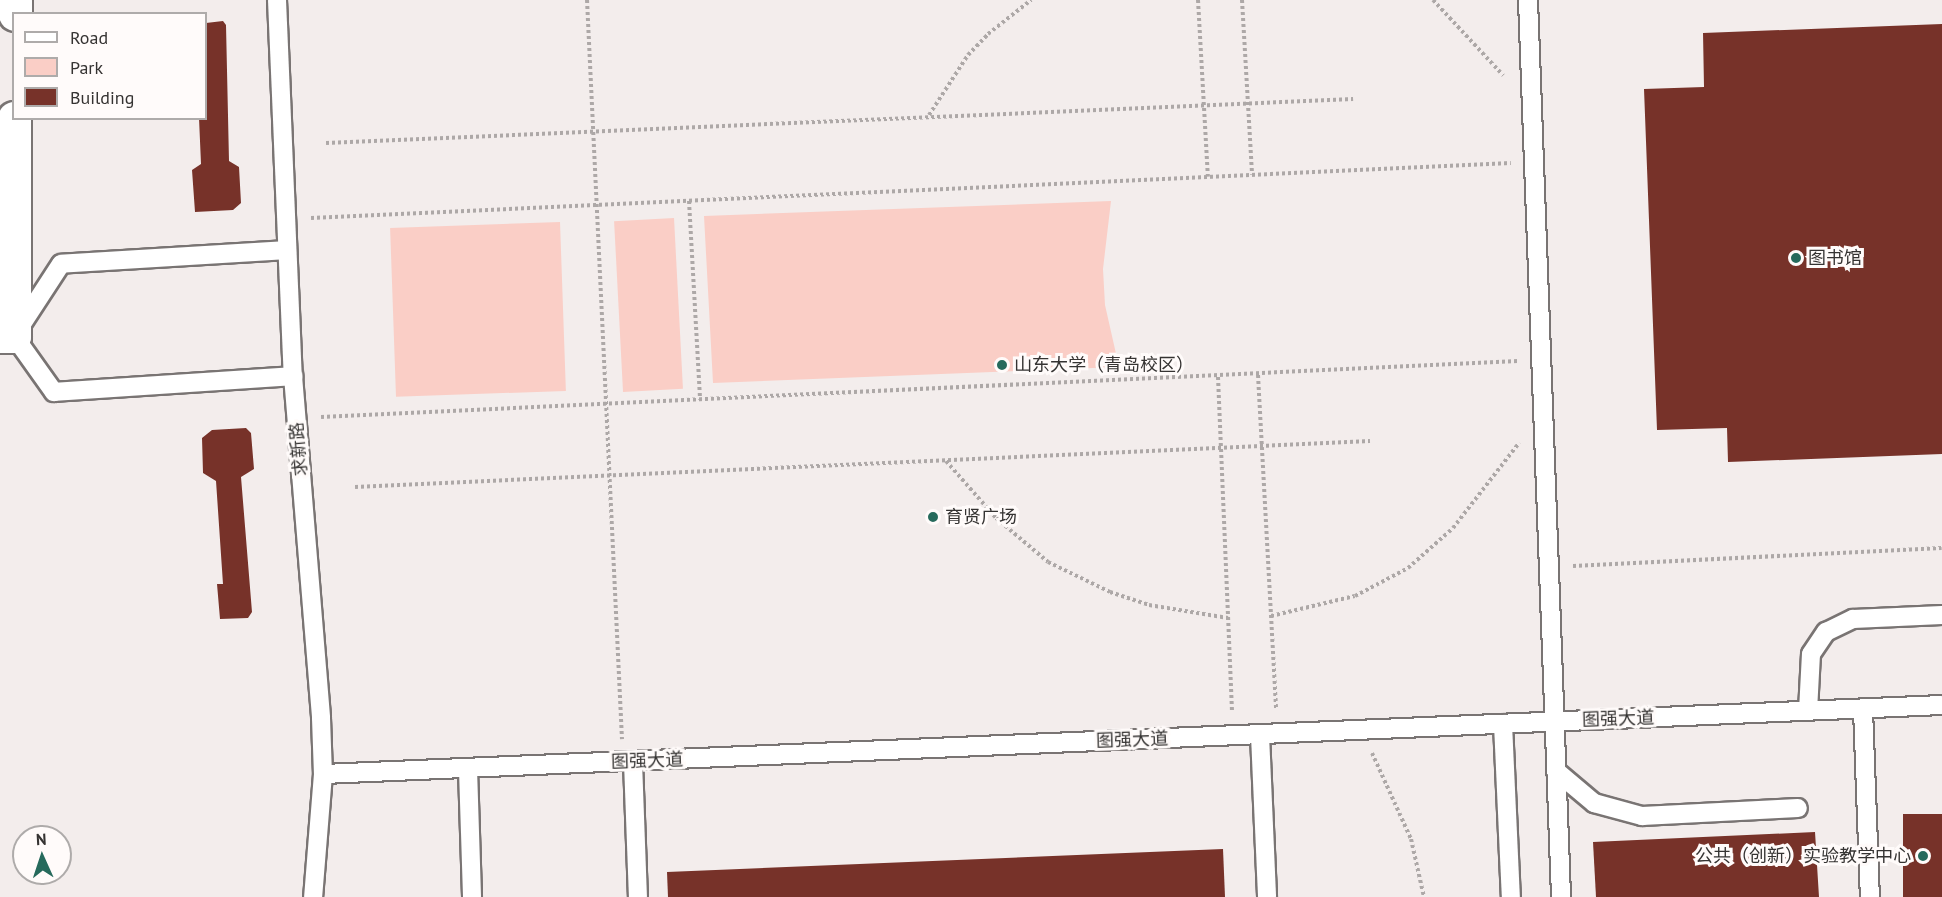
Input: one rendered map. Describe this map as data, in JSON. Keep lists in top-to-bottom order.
{
  "streets": {
    "lane": ["求新路", "图强大道"]
  },
  "crossings": [
    ["求新路", "图强大道"]
  ],
  "places": [
    "图书馆",
    "山东大学（青岛校区）",
    "育贤广场",
    "公共（创新）实验教学中心"
  ],
  "legend": ["Road", "Park", "Building"],
  "north": "top"
}
